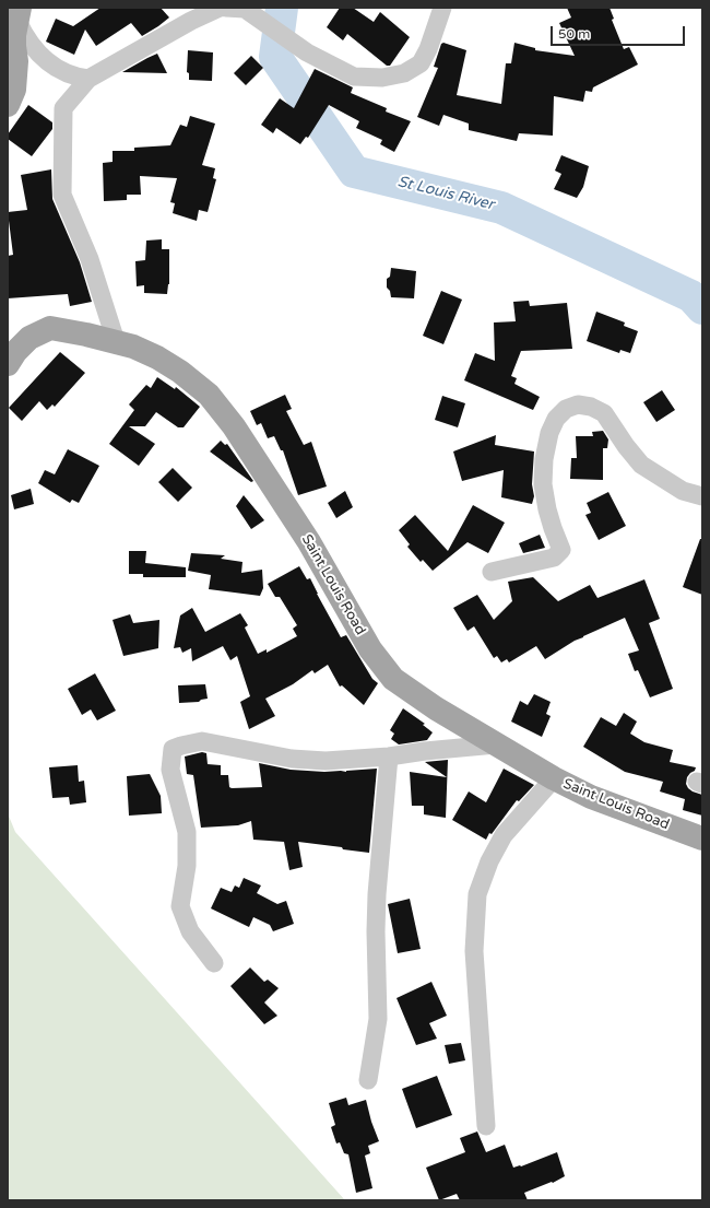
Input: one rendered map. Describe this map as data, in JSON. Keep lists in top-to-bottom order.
{
  "streets": {
    "main road": ["Saint Louis Road"]
  },
  "water": ["St Louis River"],
  "scale_bar": "50 m"
}
